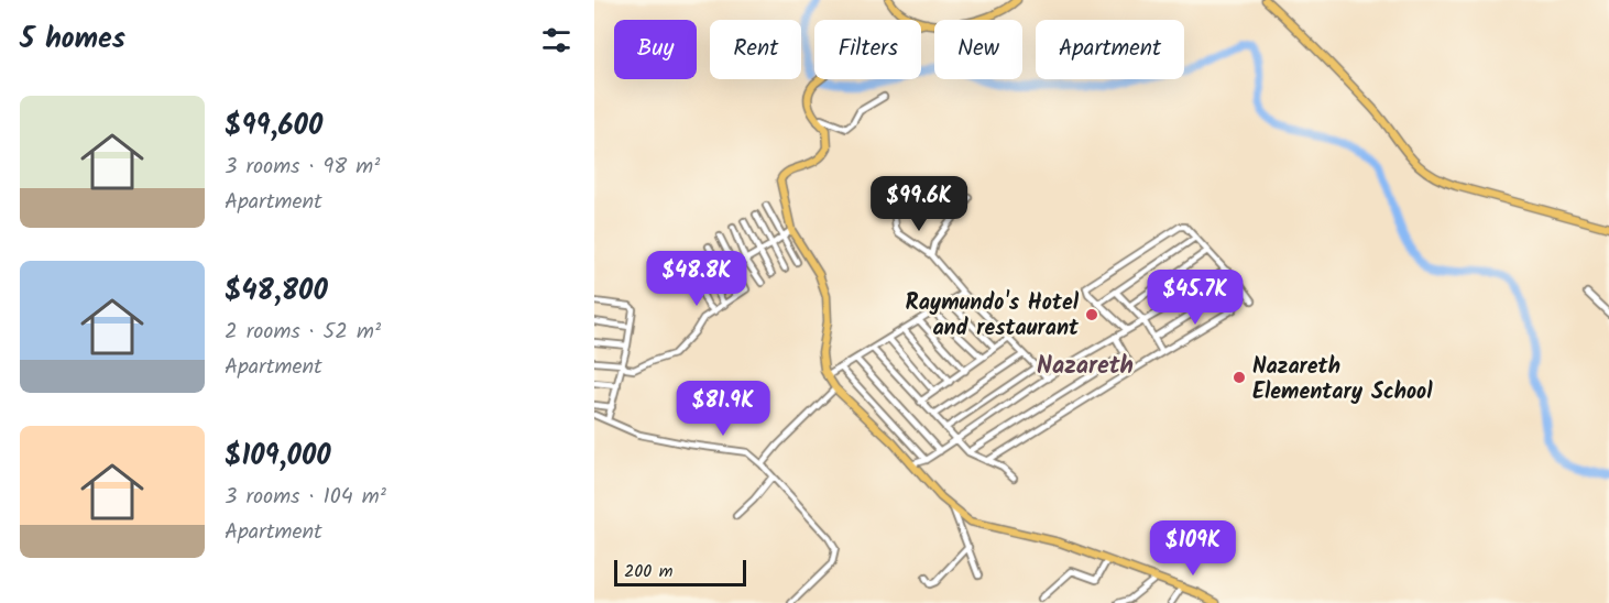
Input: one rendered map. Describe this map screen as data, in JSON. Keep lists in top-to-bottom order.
{
  "districts": ["Nazareth"],
  "places": ["Raymundo's Hotel and restaurant", "Nazareth Elementary School"],
  "scale_bar": "200 m",
  "page": {
    "heading": "5 homes",
    "chip": [
      "Buy",
      "Rent",
      "Filters",
      "New",
      "Apartment"
    ],
    "list": [
      {
        "name": "$99,600",
        "note": "3 rooms · 98 m² · Apartment"
      },
      {
        "name": "$48,800",
        "note": "2 rooms · 52 m² · Apartment"
      },
      {
        "name": "$109,000",
        "note": "3 rooms · 104 m² · Apartment"
      }
    ],
    "price": [
      "$99.6K",
      "$48.8K",
      "$45.7K",
      "$81.9K",
      "$109K"
    ],
    "scale": "200 m"
  }
}
